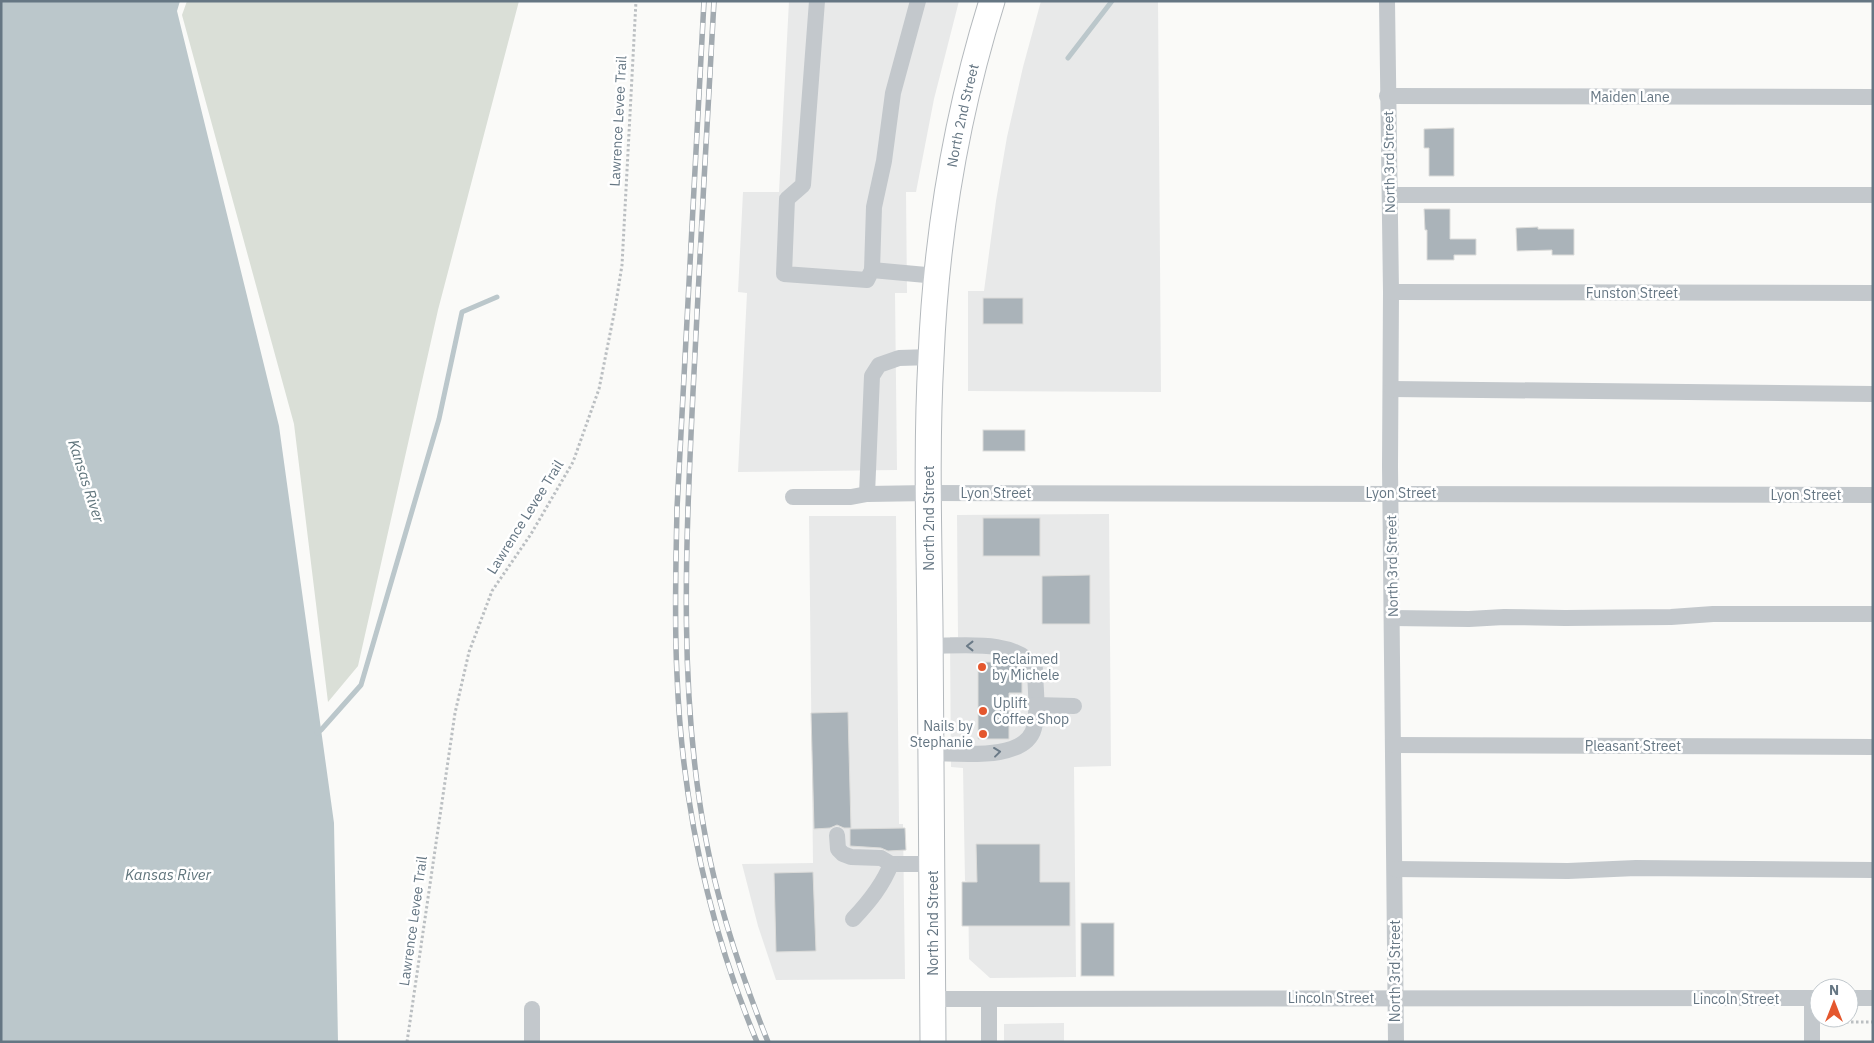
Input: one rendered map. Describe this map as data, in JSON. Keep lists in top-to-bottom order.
{
  "streets": {
    "highway": ["North 2nd Street"],
    "street": [
      "Maiden Lane",
      "North 3rd Street",
      "Funston Street",
      "Lyon Street",
      "Pleasant Street",
      "Lincoln Street"
    ],
    "path": ["Lawrence Levee Trail"]
  },
  "crossings": [
    ["Maiden Lane", "North 3rd Street"],
    ["North 2nd Street", "Lyon Street"],
    ["North 2nd Street", "Lincoln Street"],
    ["North 3rd Street", "Funston Street"],
    ["North 3rd Street", "Lyon Street"],
    ["North 3rd Street", "Pleasant Street"],
    ["North 3rd Street", "Lincoln Street"]
  ],
  "water": ["Kansas River"],
  "places": ["Reclaimed by Michele", "Uplift Coffee Shop", "Nails by Stephanie"],
  "north": "top"
}
